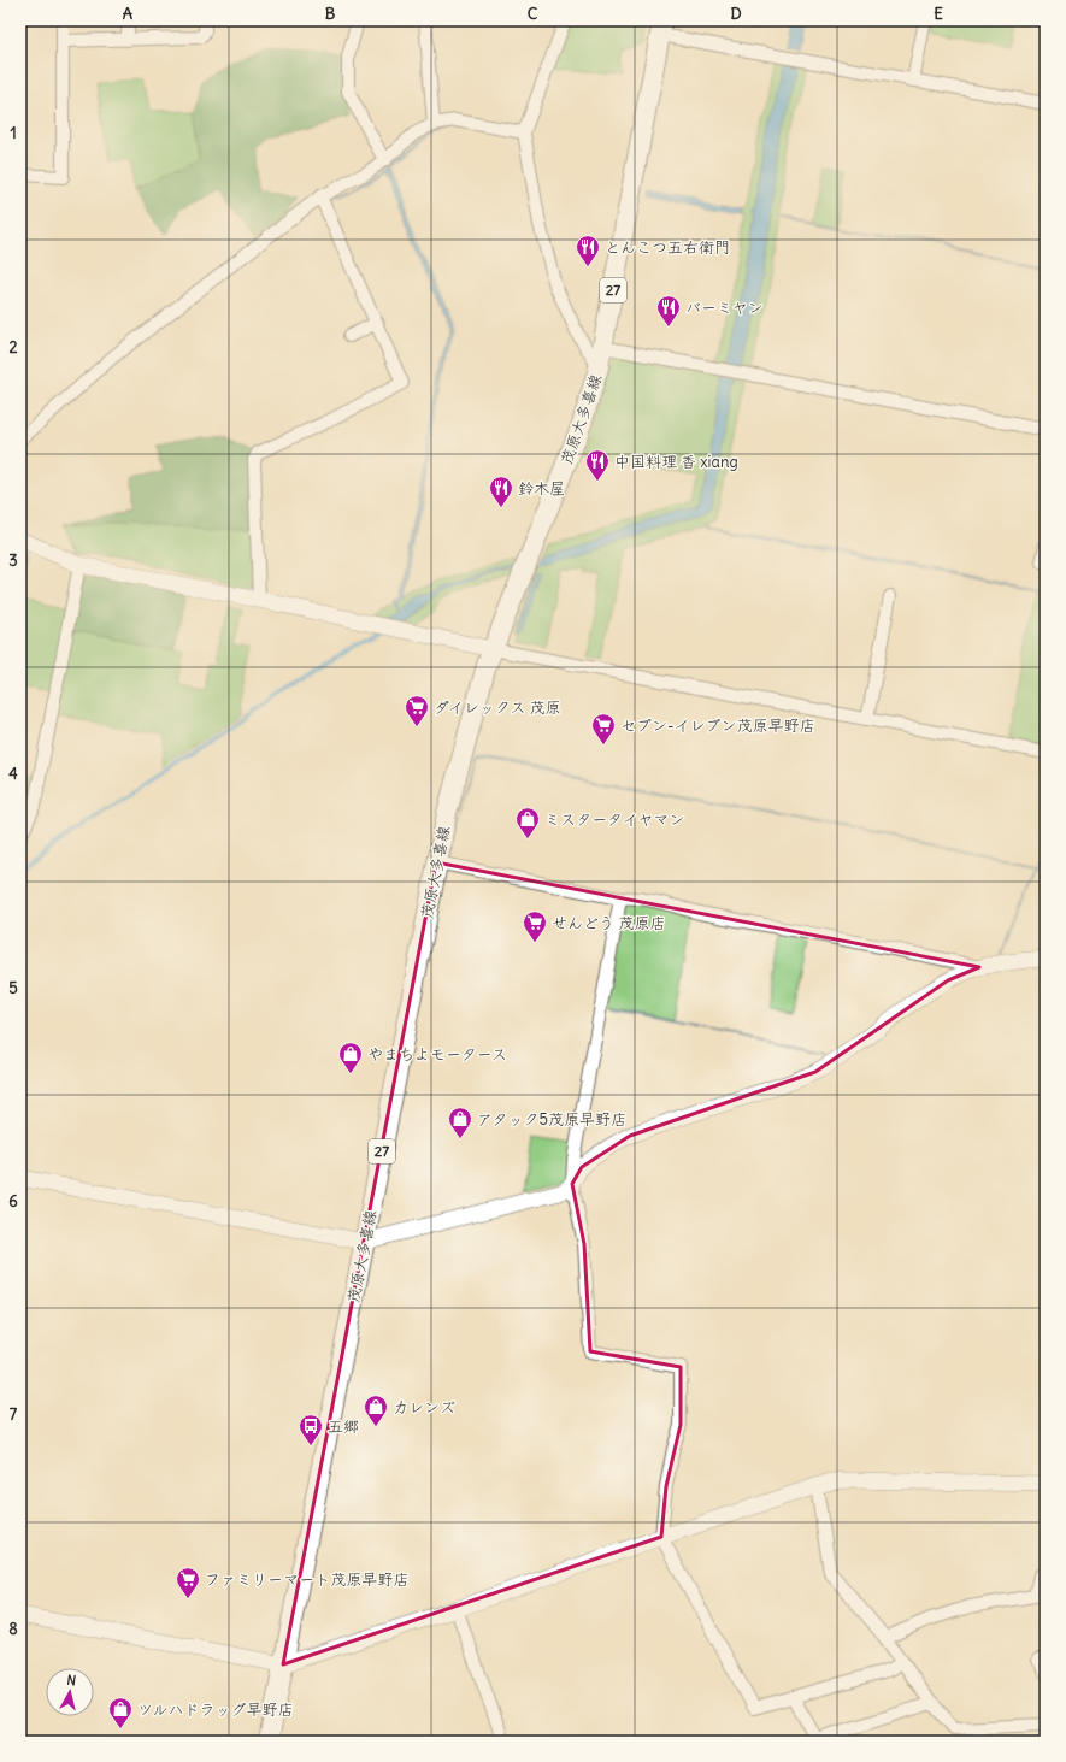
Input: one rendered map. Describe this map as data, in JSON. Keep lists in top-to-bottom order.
{
  "streets": {
    "main road": ["27", "茂原大多喜線"]
  },
  "places": {
    "restaurant": [
      "とんこつ五右衛門",
      "バーミヤン",
      "中国料理 香 xiang",
      "鈴木屋"
    ],
    "supermarket": [
      "ダイレックス 茂原",
      "セブン-イレブン茂原早野店",
      "せんどう 茂原店",
      "ファミリーマート茂原早野店"
    ],
    "shop": [
      "ミスタータイヤマン",
      "やまちよモータース",
      "アタック5茂原早野店",
      "カレンズ",
      "ツルハドラッグ早野店"
    ],
    "bus stop": ["五郷"]
  },
  "north": "top",
  "grid": {
    "columns": [
      "A",
      "B",
      "C",
      "D",
      "E"
    ],
    "rows": [
      "1",
      "2",
      "3",
      "4",
      "5",
      "6",
      "7",
      "8"
    ]
  }
}
